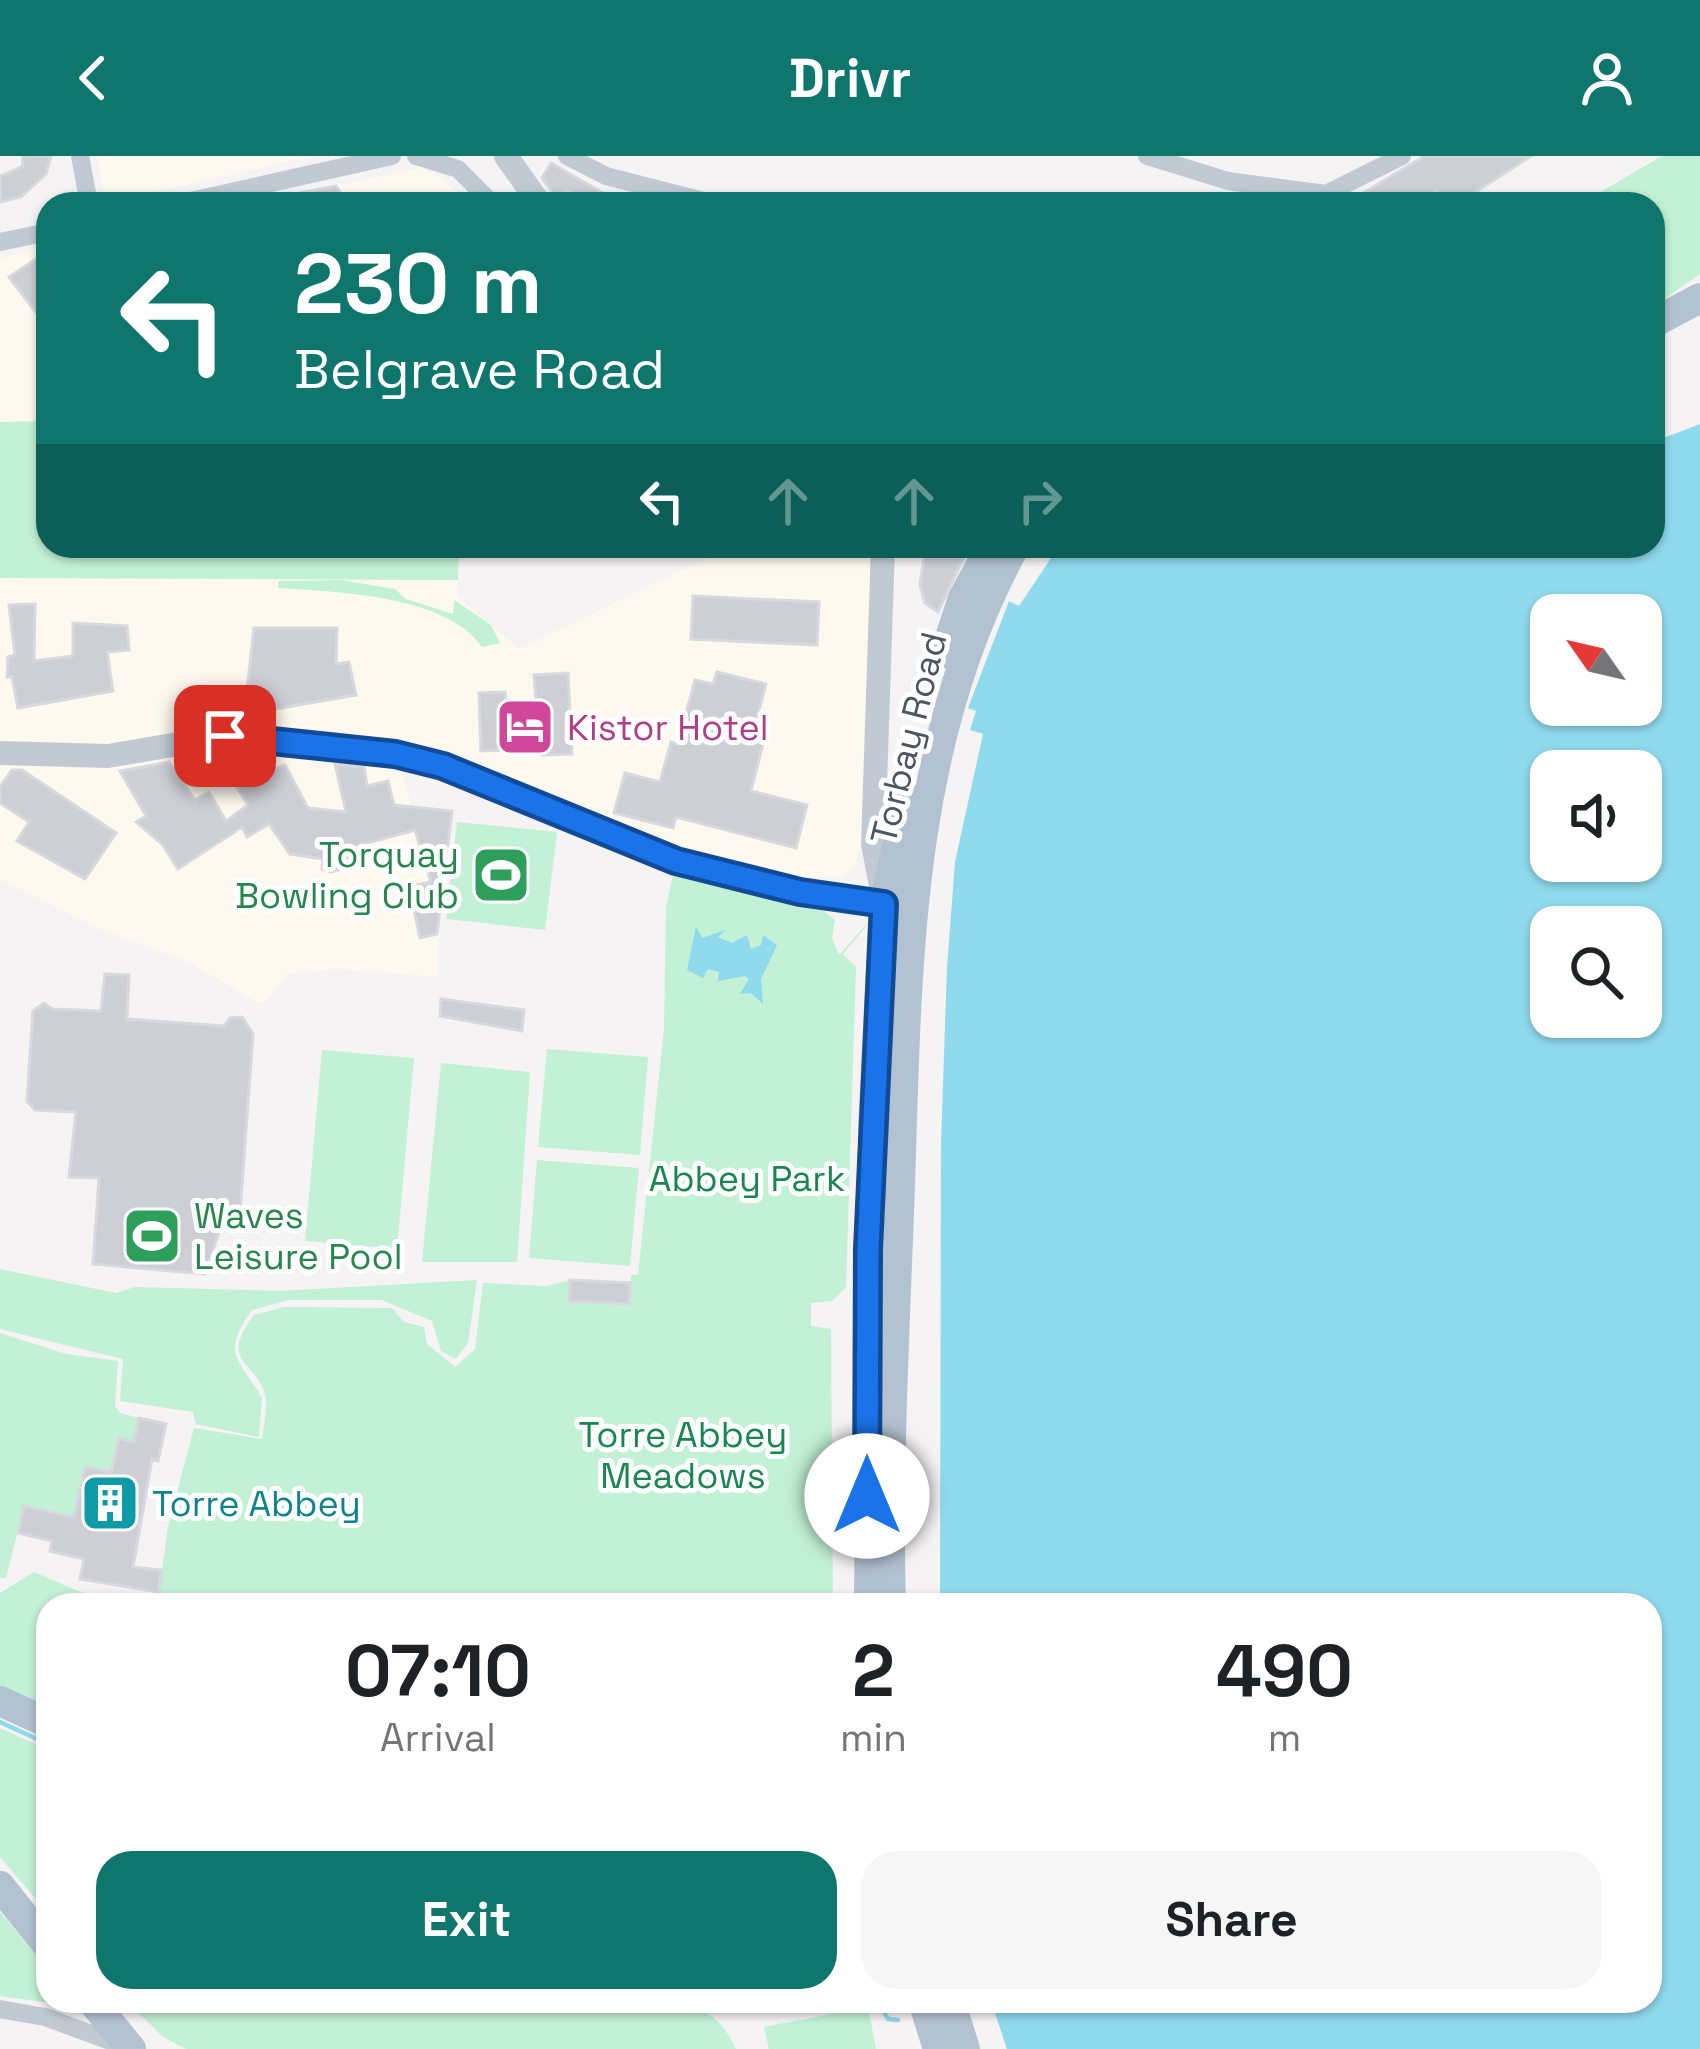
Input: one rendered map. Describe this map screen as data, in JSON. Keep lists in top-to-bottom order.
{
  "streets": {
    "main road": ["Torbay Road"]
  },
  "parks": ["Abbey Park", "Torre Abbey Meadows"],
  "places": {
    "hotel": ["Kistor Hotel"],
    "sports": ["Torquay Bowling Club", "Waves Leisure Pool"],
    "building": ["Torre Abbey"]
  },
  "north": "top left",
  "page": {
    "header": "Drivr",
    "turn": ["230 m", "Belgrave Road"],
    "eta": [
      "07:10",
      "Arrival",
      "2",
      "min",
      "490",
      "m"
    ],
    "buttons": ["Exit", "Share"]
  }
}
